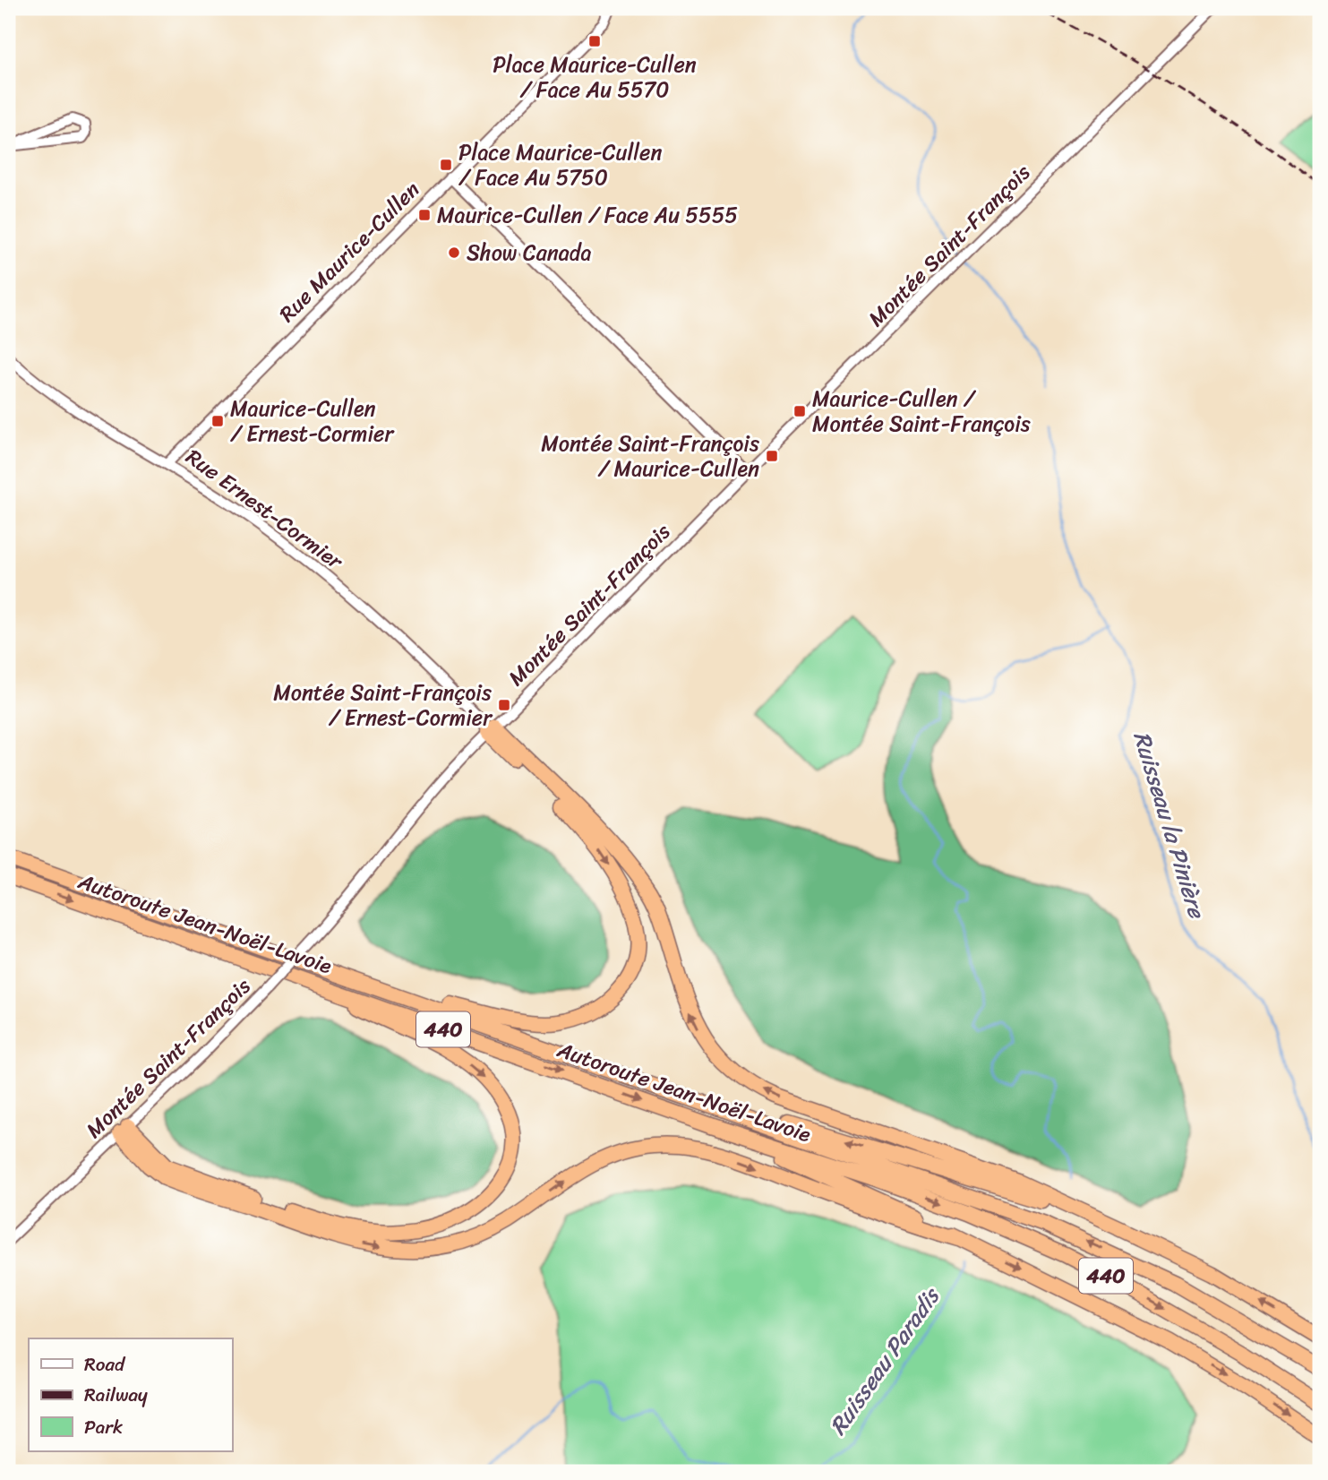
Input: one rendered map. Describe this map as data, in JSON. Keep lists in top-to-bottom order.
{
  "streets": {
    "highway": ["Autoroute Jean-Noël-Lavoie", "440"],
    "street": ["Montée Saint-François", "Rue Maurice-Cullen", "Rue Ernest-Cormier"]
  },
  "crossings": [
    ["Montée Saint-François", "Rue Maurice-Cullen"],
    ["Montée Saint-François", "Rue Ernest-Cormier"],
    ["Rue Maurice-Cullen", "Rue Ernest-Cormier"]
  ],
  "water": ["Ruisseau la Pinière", "Ruisseau Paradis"],
  "places": {
    "transit": [
      "Place Maurice-Cullen / Face Au 5570",
      "Place Maurice-Cullen / Face Au 5750",
      "Maurice-Cullen / Face Au 5555",
      "Maurice-Cullen / Montée Saint-François",
      "Maurice-Cullen / Ernest-Cormier",
      "Montée Saint-François / Maurice-Cullen",
      "Montée Saint-François / Ernest-Cormier"
    ],
    "other": ["Show Canada"]
  },
  "legend": ["Road", "Railway", "Park"]
}
